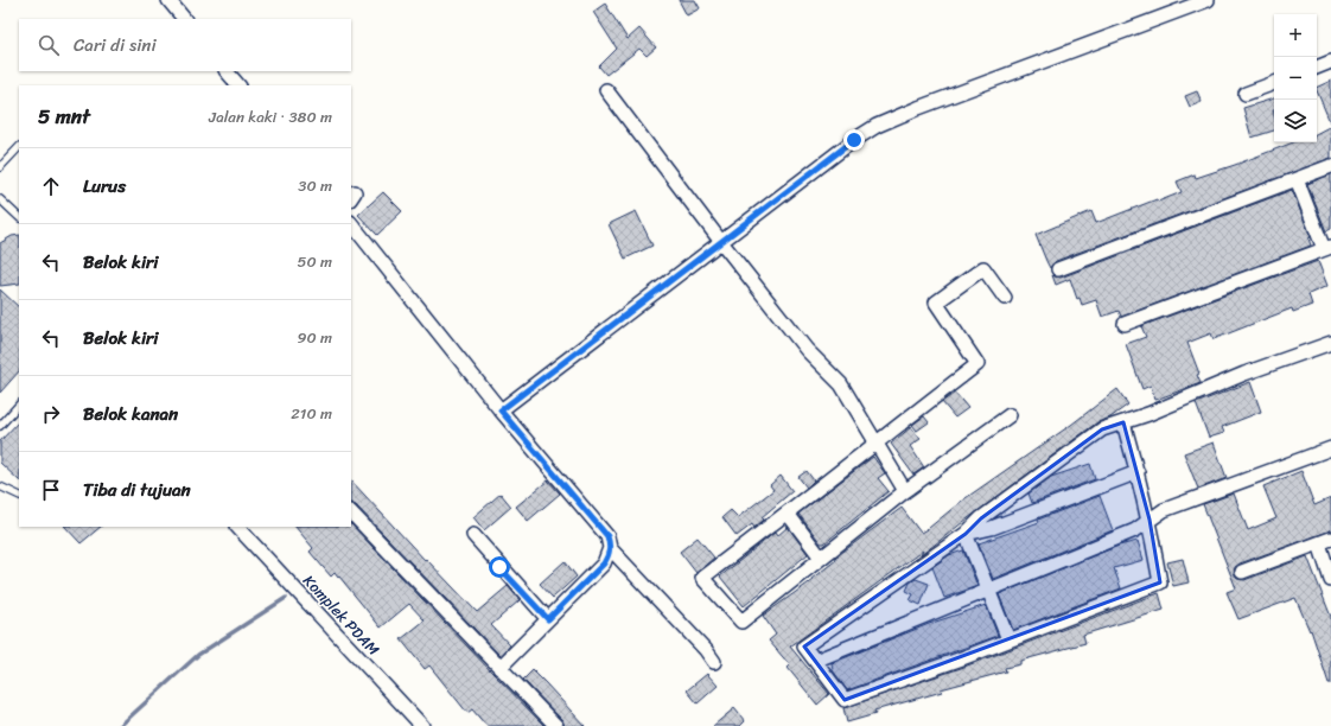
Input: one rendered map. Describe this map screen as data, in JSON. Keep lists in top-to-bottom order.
{
  "streets": {
    "street": ["Komplek PDAM"]
  },
  "page": {
    "map_buttons": ["+", "−"],
    "search": "Cari di sini",
    "heading": ["5 mnt", "Jalan kaki · 380 m"],
    "list": [
      ["Lurus", "30 m"],
      ["Belok kiri", "50 m"],
      ["Belok kiri", "90 m"],
      ["Belok kanan", "210 m"],
      "Tiba di tujuan"
    ]
  }
}
